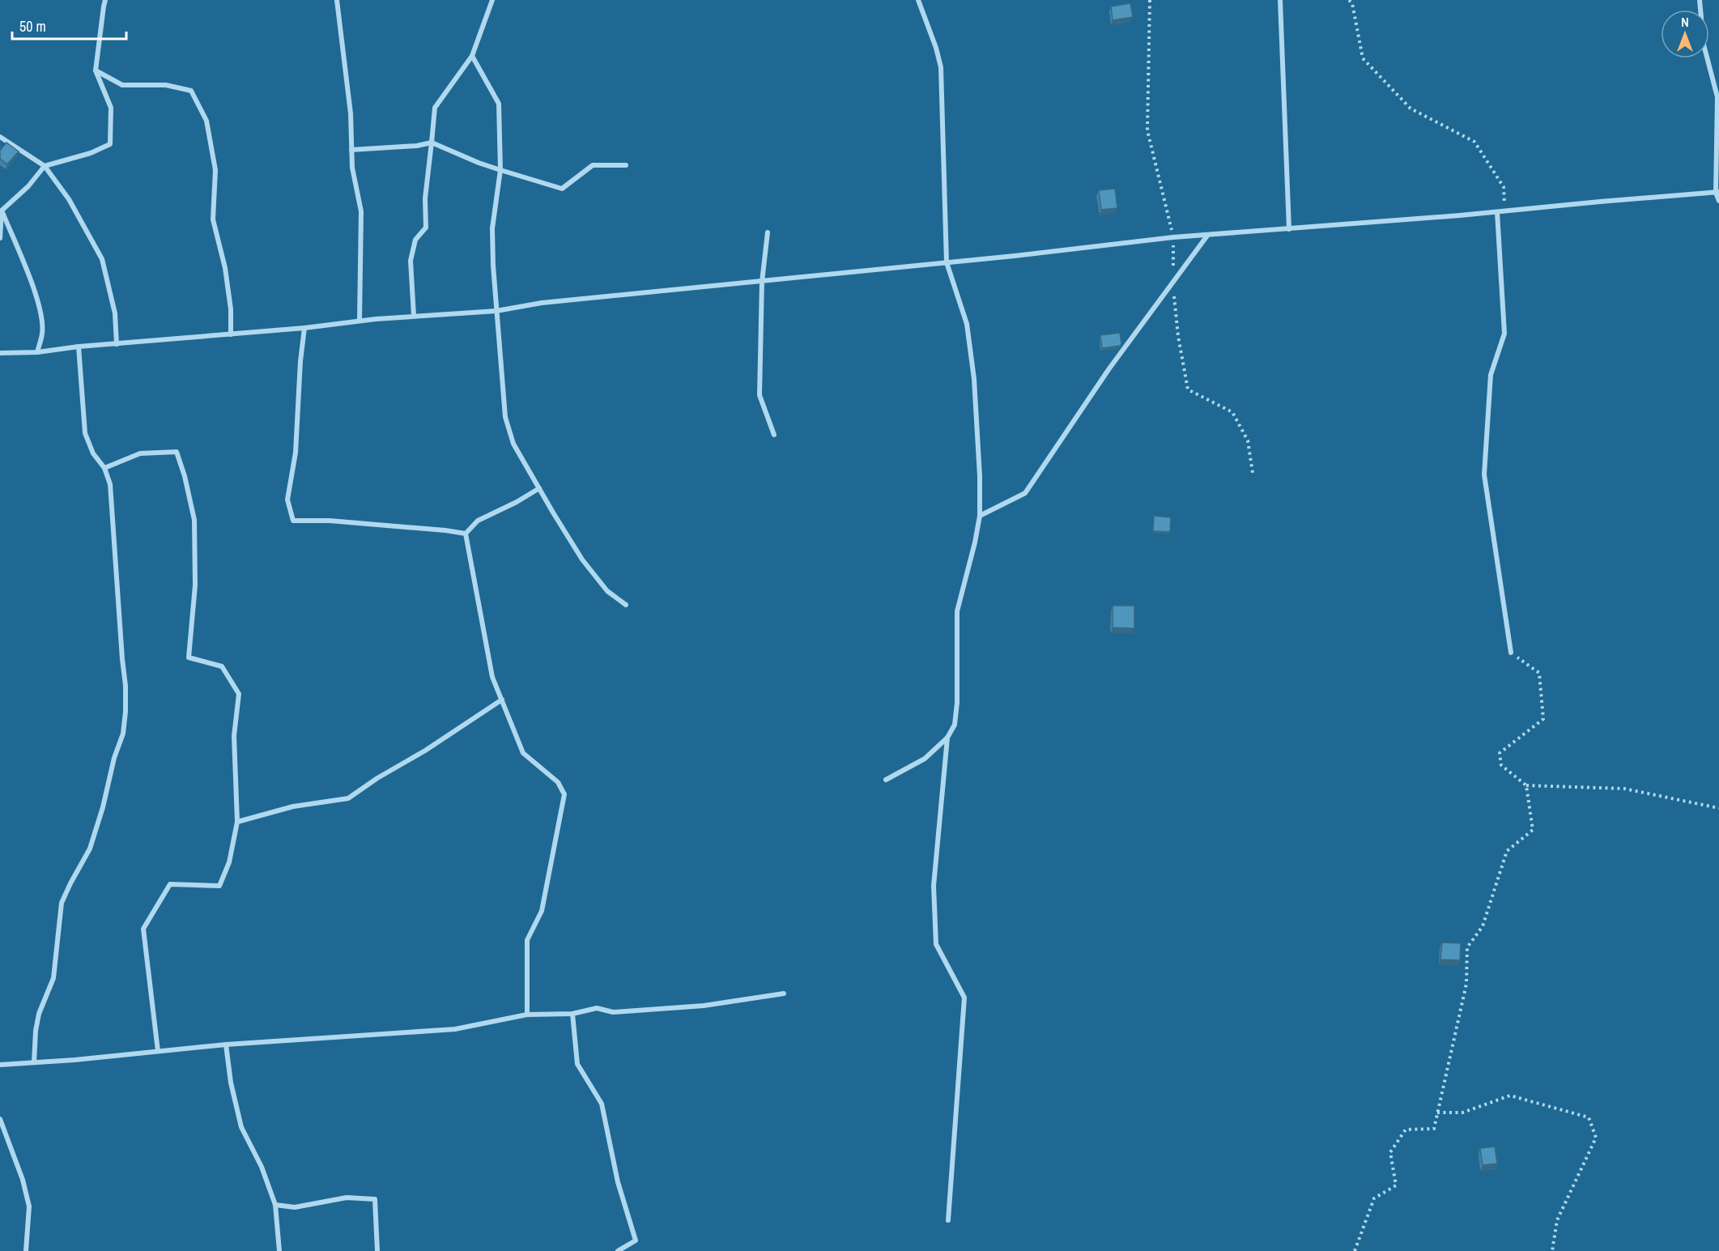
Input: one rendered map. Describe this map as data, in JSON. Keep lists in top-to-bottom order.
{
  "scale_bar": "50 m",
  "north": "top"
}
